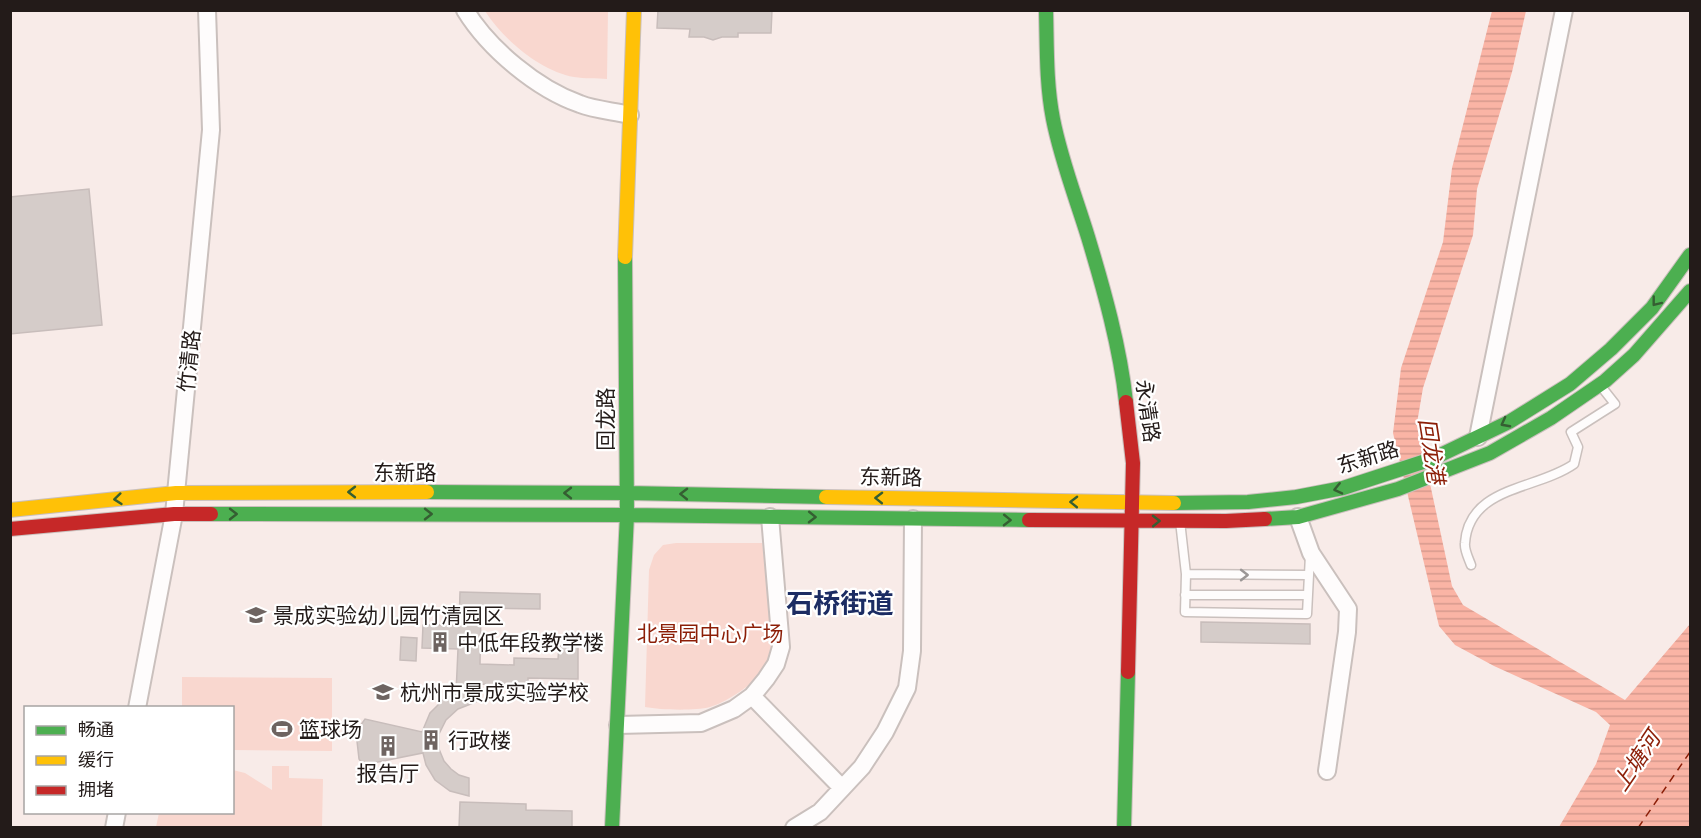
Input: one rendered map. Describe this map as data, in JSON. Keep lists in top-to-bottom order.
{
  "streets": {
    "main road": ["永清路", "回龙路", "东新路"],
    "street": ["竹清路"]
  },
  "crossings": [
    ["竹清路", "东新路"],
    ["永清路", "东新路"],
    ["回龙路", "东新路"]
  ],
  "districts": ["石桥街道"],
  "water": ["回龙港", "上塘河"],
  "parks": ["北景园中心广场"],
  "places": {
    "school or university": ["景成实验幼儿园竹清园区", "杭州市景成实验学校"],
    "building": ["中低年段教学楼", "行政楼", "报告厅"],
    "sports": ["篮球场"]
  },
  "legend": ["畅通", "缓行", "拥堵"]
}
